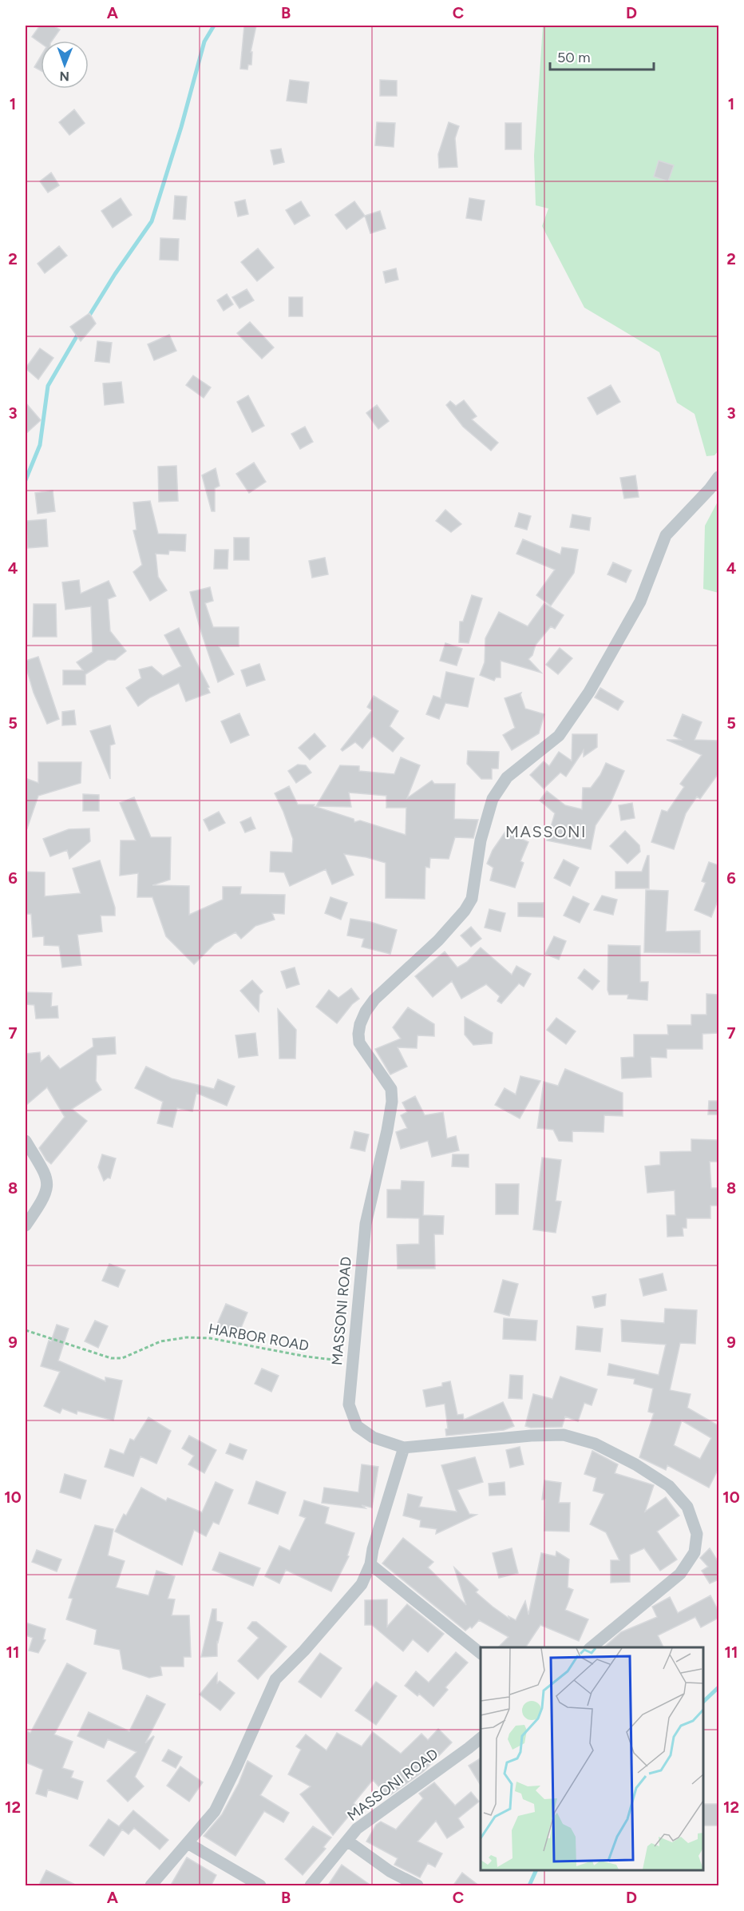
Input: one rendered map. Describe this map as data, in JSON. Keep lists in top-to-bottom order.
{
  "streets": {
    "street": ["MASSONI ROAD"],
    "path": ["HARBOR ROAD"]
  },
  "crossings": [
    ["MASSONI ROAD", "HARBOR ROAD"]
  ],
  "districts": ["MASSONI"],
  "scale_bar": "50 m",
  "north": "bottom",
  "grid": {
    "columns": [
      "A",
      "B",
      "C",
      "D"
    ],
    "rows": [
      "1",
      "2",
      "3",
      "4",
      "5",
      "6",
      "7",
      "8",
      "9",
      "10",
      "11",
      "12"
    ]
  }
}
